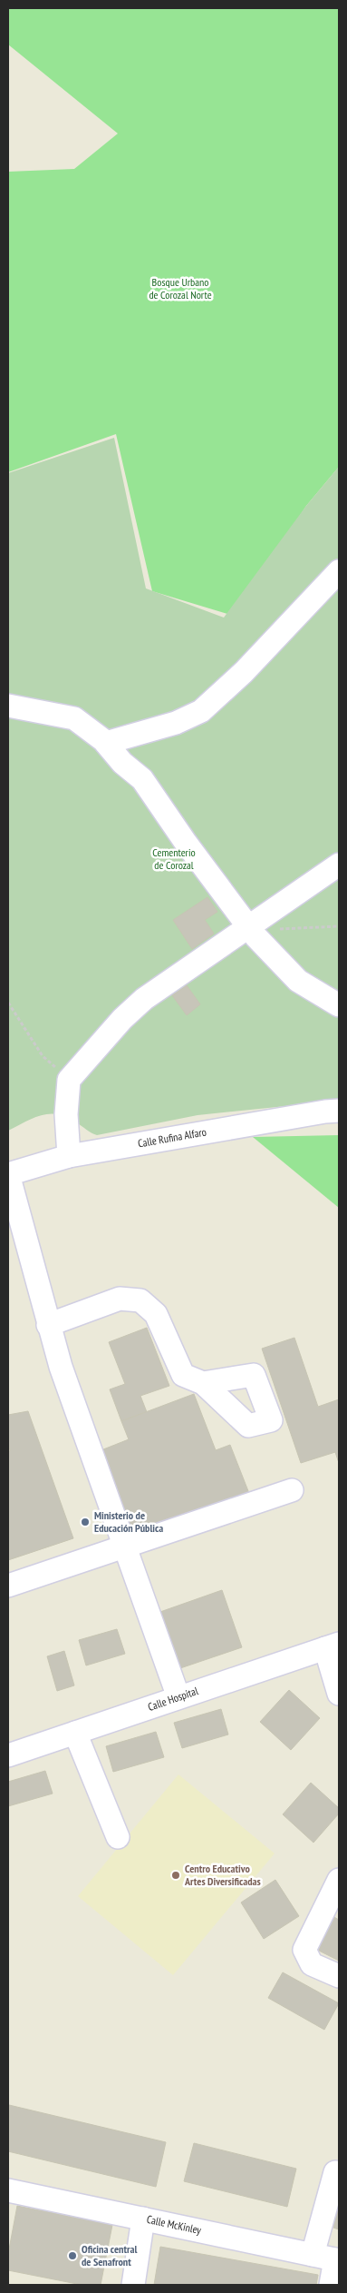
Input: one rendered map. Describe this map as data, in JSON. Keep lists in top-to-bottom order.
{
  "streets": {
    "street": ["Calle Rufina Alfaro", "Calle Hospital", "Calle McKinley"]
  },
  "parks": ["Bosque Urbano de Corozal Norte", "Cementerio de Corozal"],
  "places": ["Ministerio de Educación Pública", "Centro Educativo Artes Diversificadas", "Oficina central de Senafront"]
}
